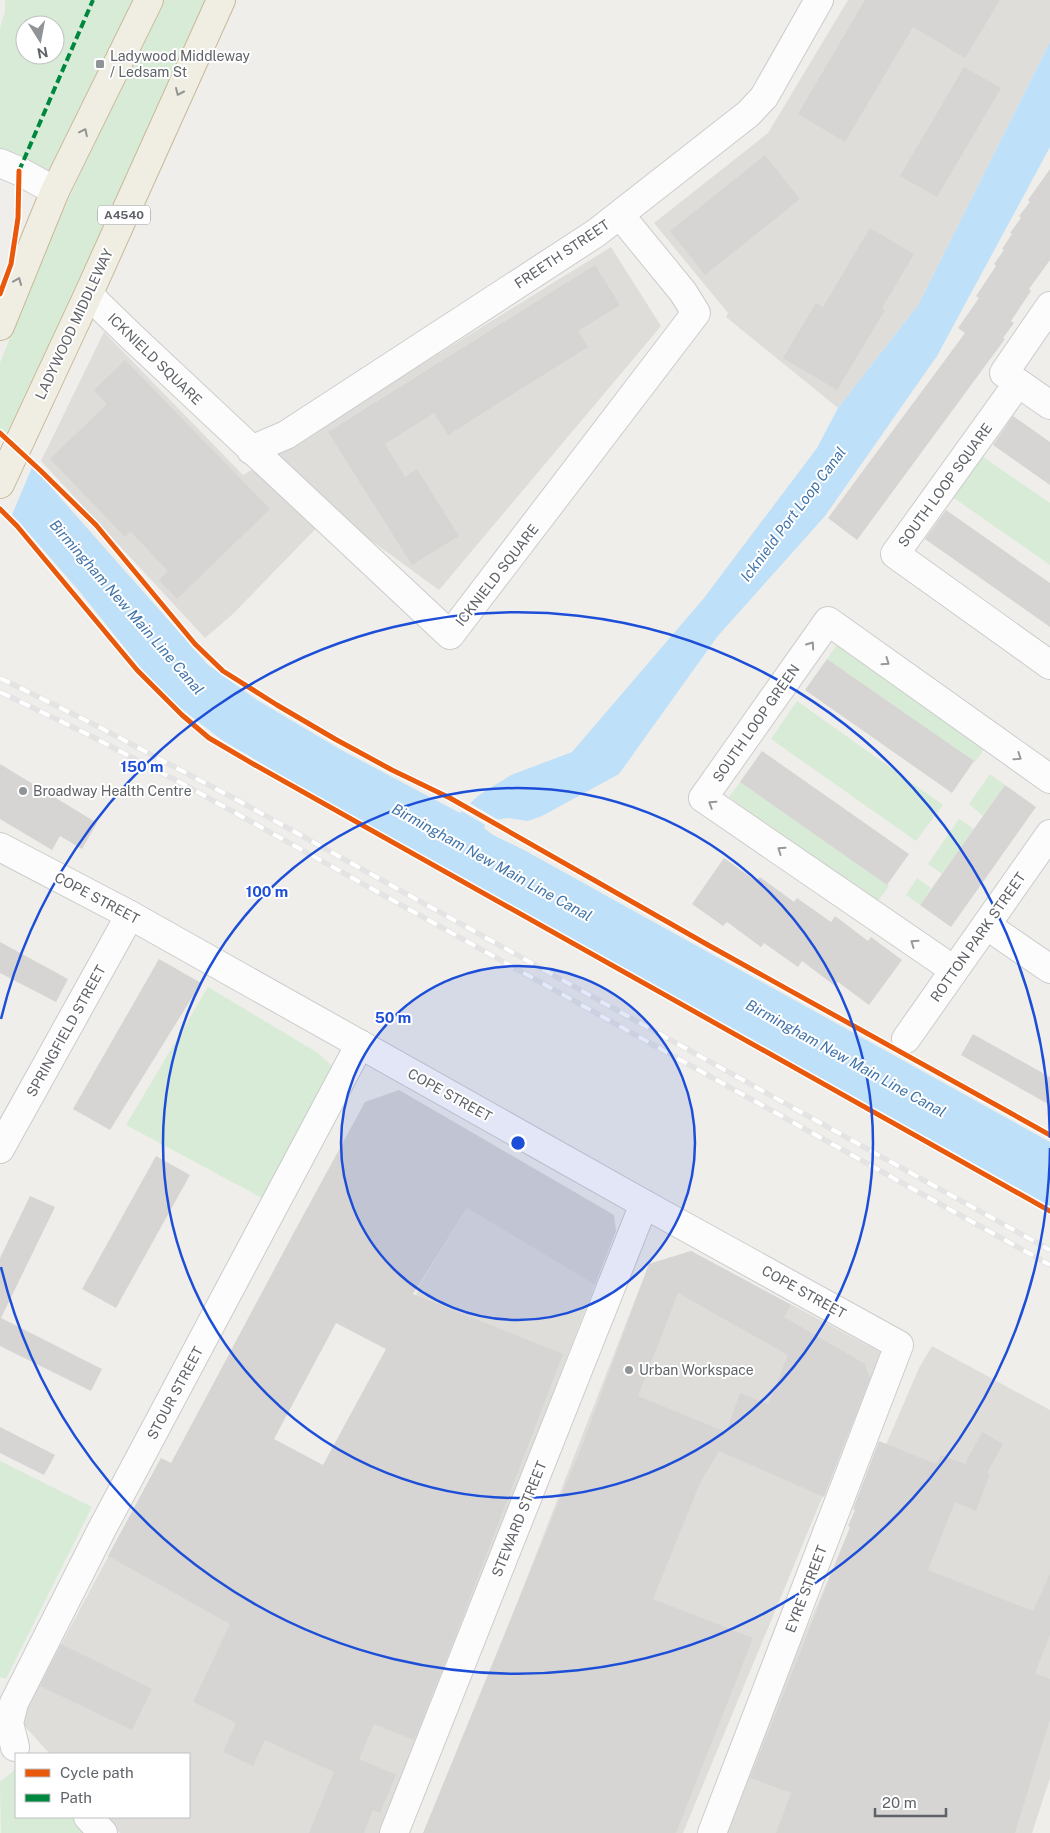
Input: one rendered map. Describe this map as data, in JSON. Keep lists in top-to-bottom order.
{
  "streets": {
    "highway": ["A4540", "LADYWOOD MIDDLEWAY"],
    "street": [
      "FREETH STREET",
      "ICKNIELD SQUARE",
      "SOUTH LOOP SQUARE",
      "SOUTH LOOP GREEN",
      "COPE STREET",
      "ROTTON PARK STREET",
      "SPRINGFIELD STREET",
      "STOUR STREET",
      "STEWARD STREET",
      "EYRE STREET"
    ]
  },
  "crossings": [
    ["FREETH STREET", "ICKNIELD SQUARE"],
    ["LADYWOOD MIDDLEWAY", "ICKNIELD SQUARE"],
    ["SOUTH LOOP GREEN", "ROTTON PARK STREET"],
    ["COPE STREET", "SPRINGFIELD STREET"],
    ["COPE STREET", "STOUR STREET"],
    ["COPE STREET", "STEWARD STREET"],
    ["COPE STREET", "EYRE STREET"]
  ],
  "water": ["Icknield Port Loop Canal", "Birmingham New Main Line Canal"],
  "places": {
    "transit": ["Ladywood Middleway / Ledsam St"],
    "other": ["Broadway Health Centre", "Urban Workspace"]
  },
  "legend": ["Cycle path", "Path"],
  "scale_bar": "20 m",
  "north": "bottom",
  "rings": ["150 m", "100 m", "50 m"]
}
